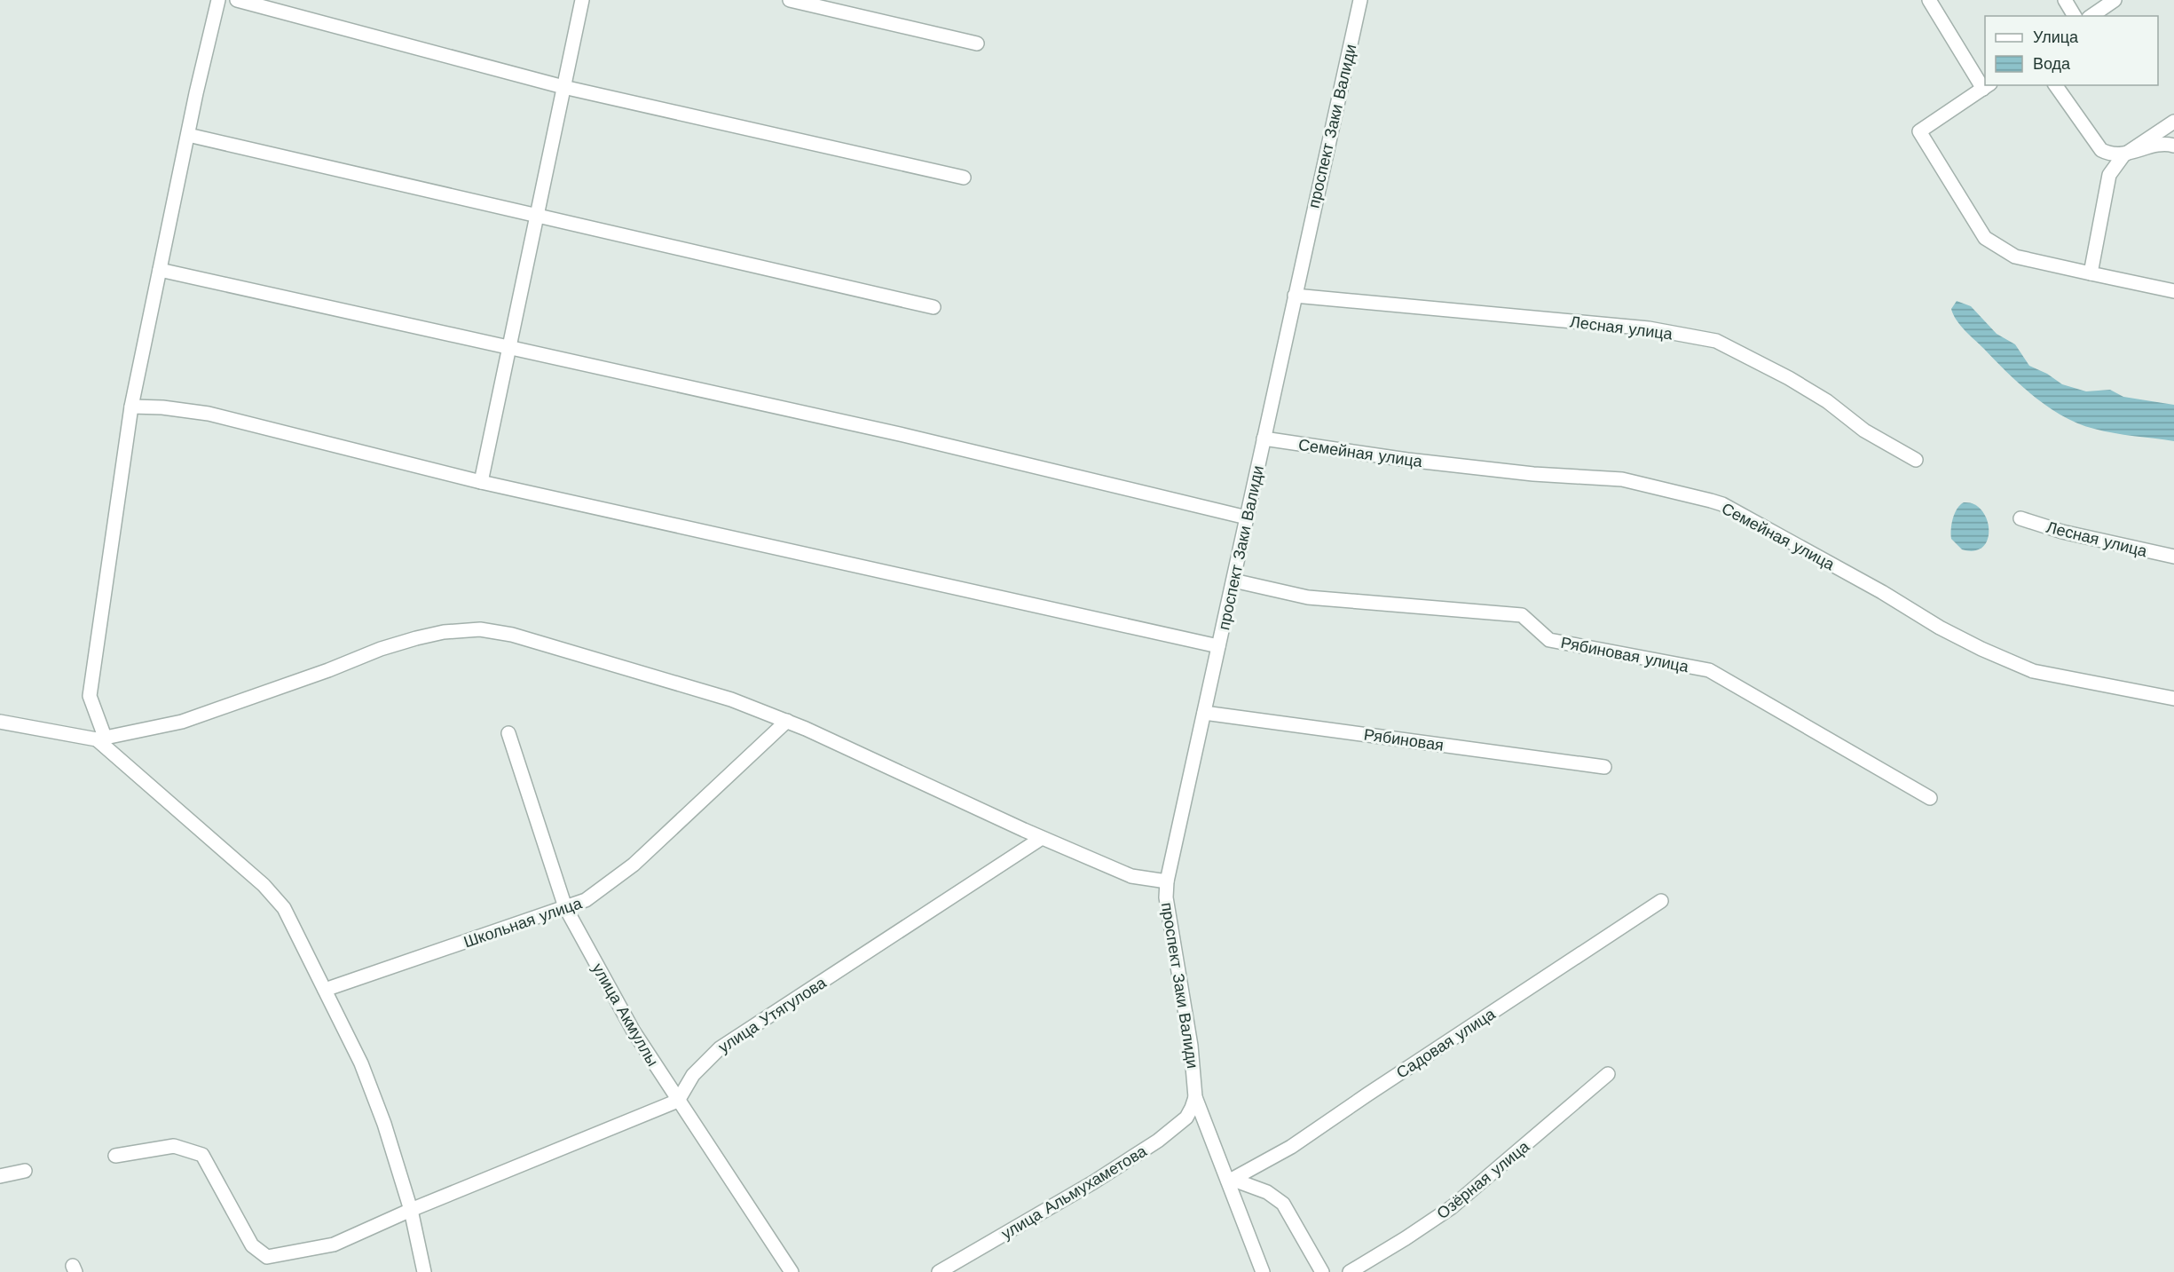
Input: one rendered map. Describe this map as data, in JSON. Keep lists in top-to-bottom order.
{
  "streets": {
    "street": [
      "проспект Заки Валиди",
      "Лесная улица",
      "Семейная улица",
      "Рябиновая улица",
      "Рябиновая",
      "Школьная улица",
      "улица Акмуллы",
      "улица Утягулова",
      "Садовая улица",
      "Озёрная улица",
      "улица Альмухаметова"
    ]
  },
  "crossings": [
    ["проспект Заки Валиди", "Лесная улица"],
    ["проспект Заки Валиди", "Семейная улица"],
    ["проспект Заки Валиди", "Рябиновая улица"],
    ["проспект Заки Валиди", "Рябиновая"],
    ["проспект Заки Валиди", "Садовая улица"],
    ["проспект Заки Валиди", "улица Альмухаметова"],
    ["Школьная улица", "улица Акмуллы"],
    ["улица Акмуллы", "улица Утягулова"]
  ],
  "legend": ["Улица", "Вода"]
}
